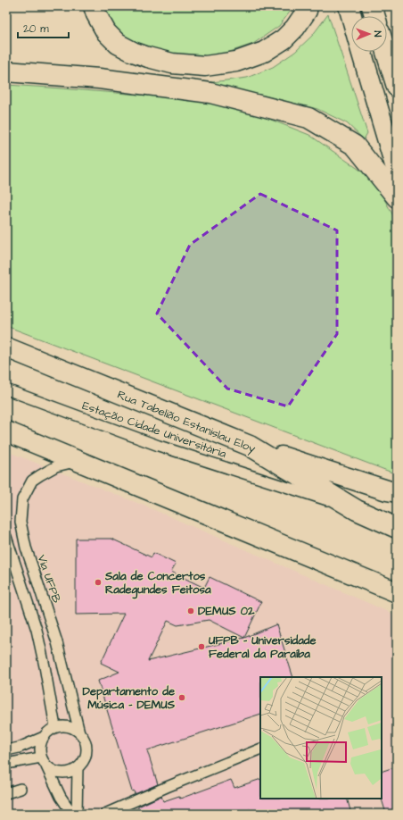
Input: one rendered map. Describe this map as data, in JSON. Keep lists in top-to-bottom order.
{
  "streets": {
    "main road": ["Rua Tabelião Estanislau Eloy"],
    "lane": ["Estação Cidade Universitária", "Via UFPB"]
  },
  "crossings": [
    ["Rua Tabelião Estanislau Eloy", "Estação Cidade Universitária"]
  ],
  "places": [
    "Sala de Concertos Radegundes Feitosa",
    "DEMUS 02",
    "UFPB - Universidade Federal da Paraíba",
    "Departamento de Música - DEMUS"
  ],
  "scale_bar": "20 m",
  "north": "right"
}
